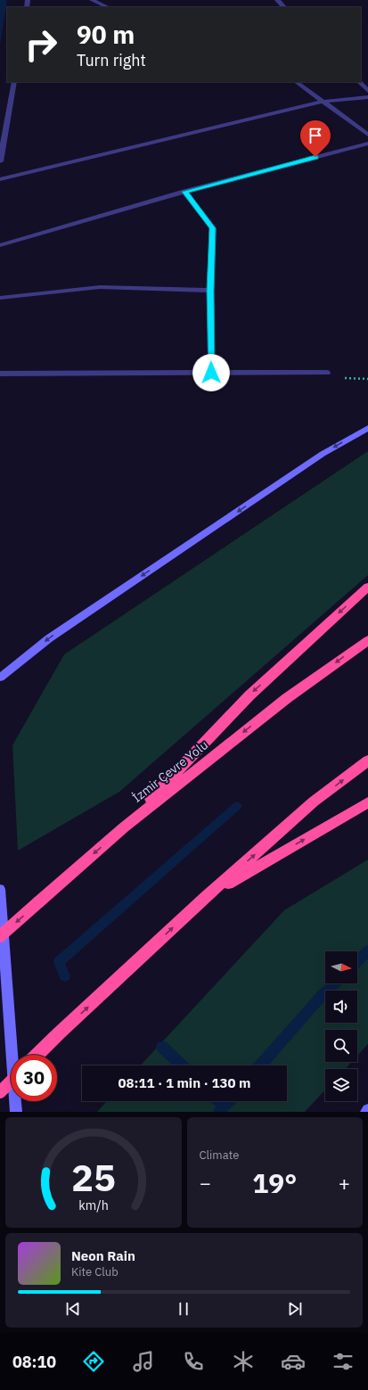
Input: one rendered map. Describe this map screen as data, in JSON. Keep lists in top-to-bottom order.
{
  "streets": {
    "highway": ["İzmir Çevre Yolu"]
  },
  "north": "right",
  "page": {
    "turn": ["90 m", "Turn right"],
    "limit": "30",
    "trip": "08:11 · 1 min · 130 m",
    "tile": "Climate",
    "heat": ["−", "19°", "+"],
    "song": ["Neon Rain", "Kite Club"],
    "tabs": "08:10",
    "gauge": ["25", "km/h"]
  }
}
